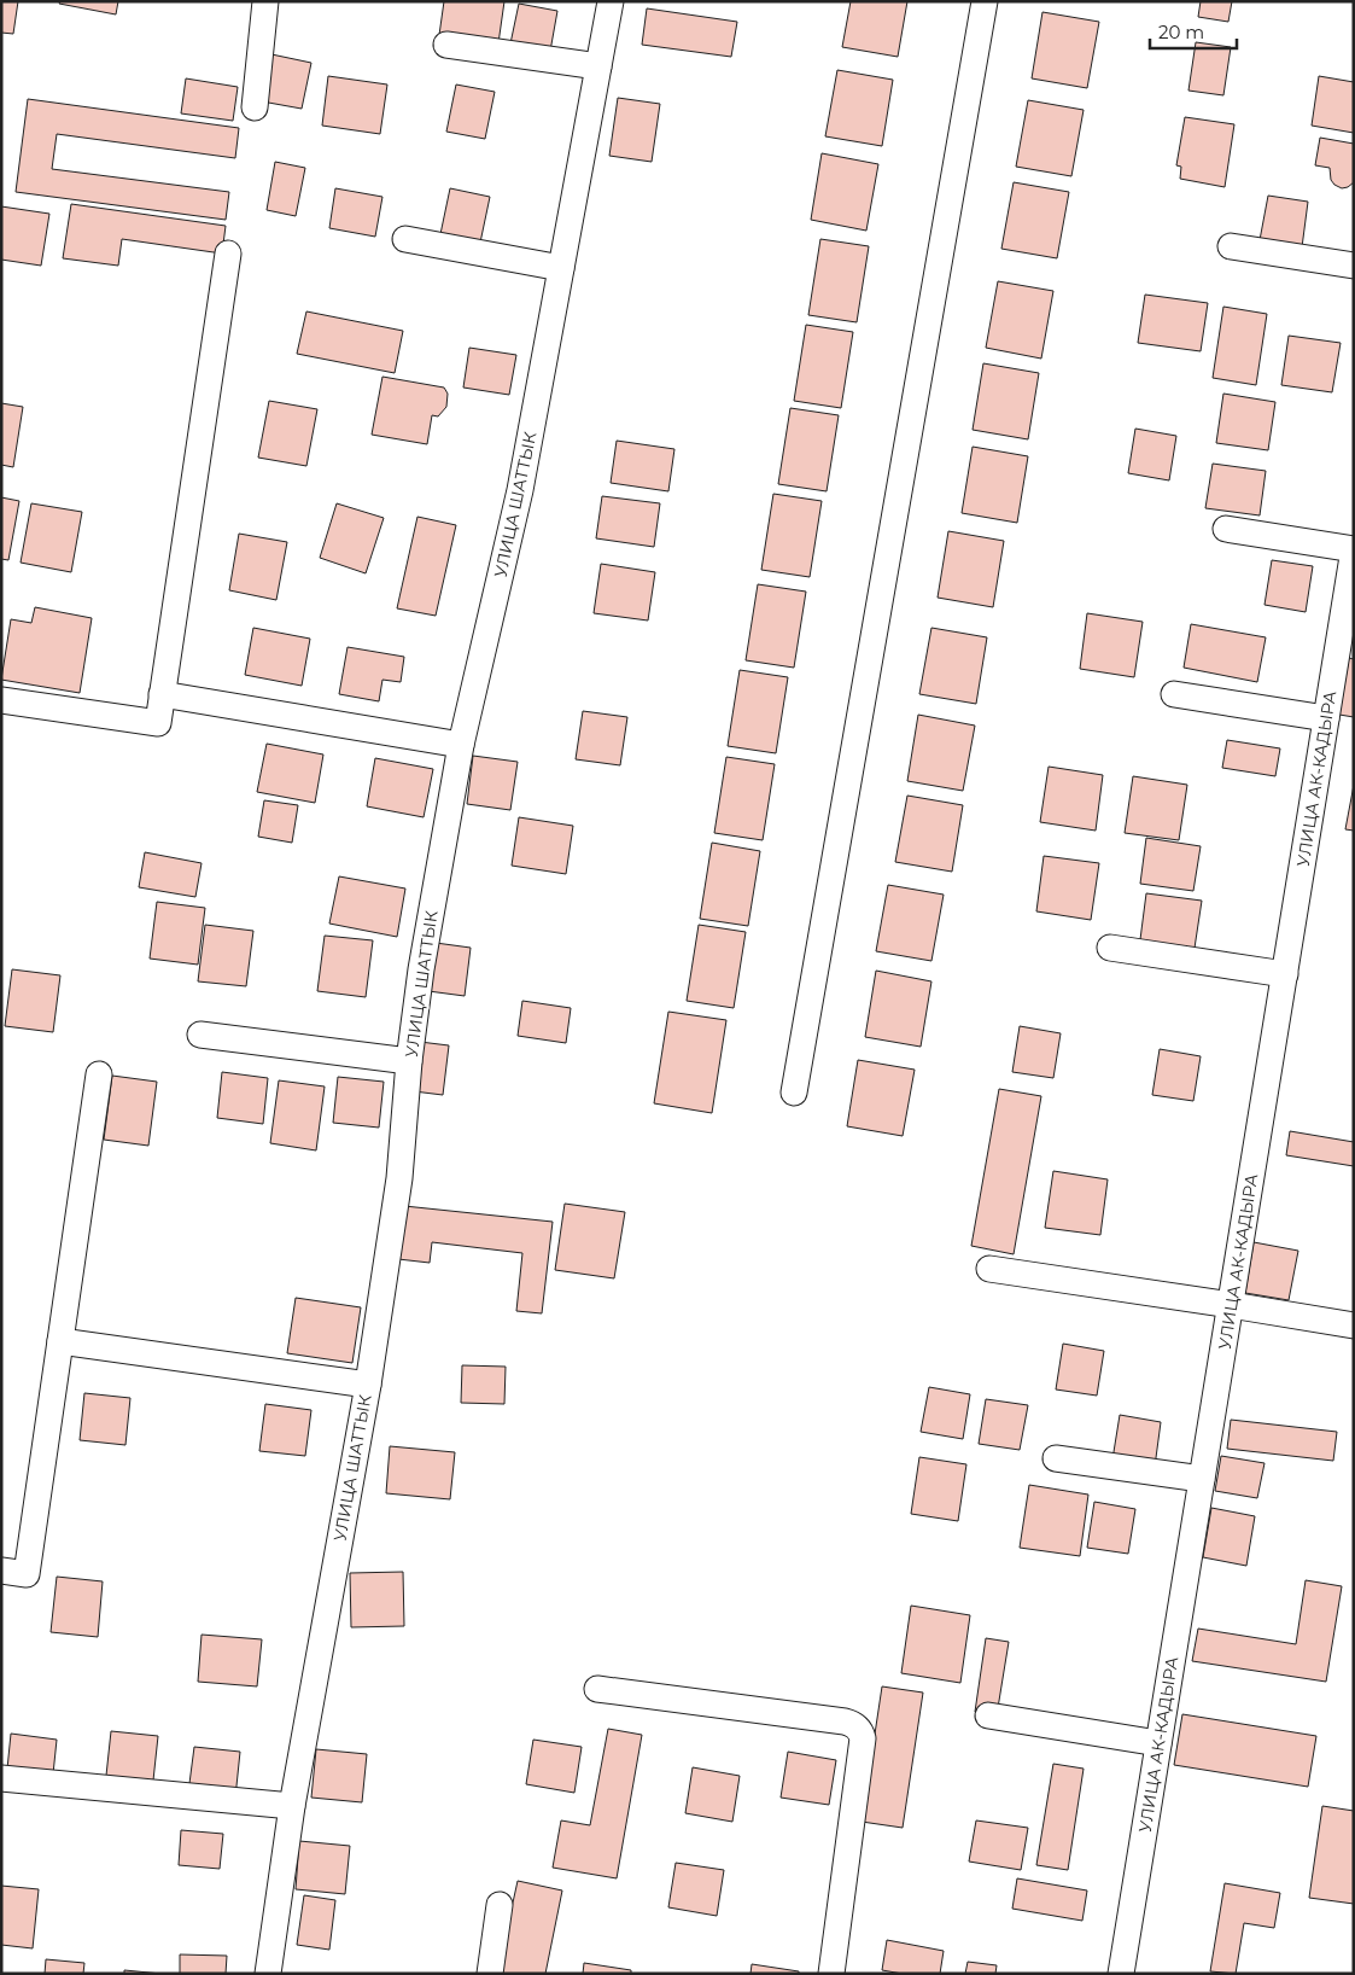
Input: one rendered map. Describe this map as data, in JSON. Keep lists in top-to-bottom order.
{
  "streets": {
    "street": ["УЛИЦА ШАТТЫК", "УЛИЦА АК-КАДЫРА"]
  },
  "scale_bar": "20 m"
}
